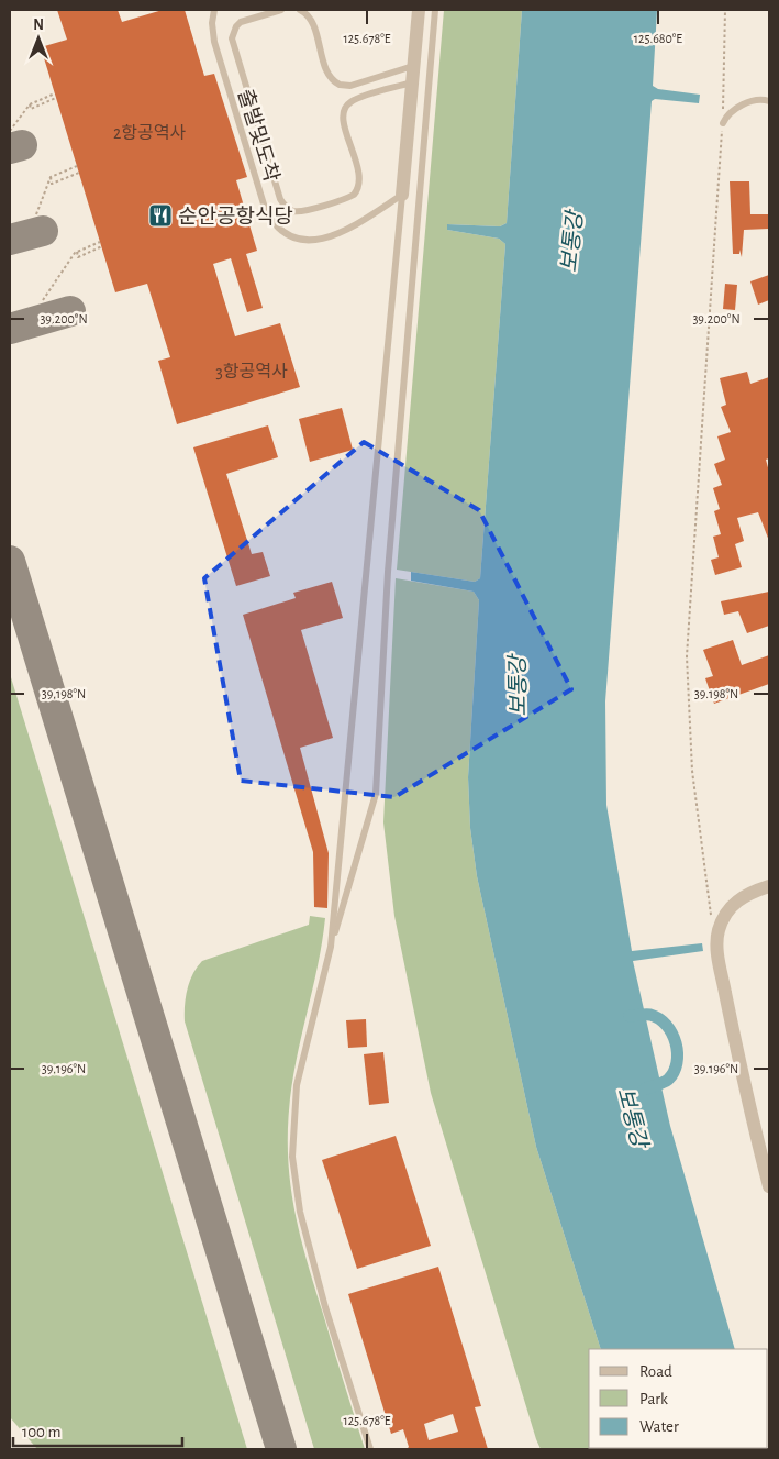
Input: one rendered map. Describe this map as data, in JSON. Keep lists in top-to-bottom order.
{
  "streets": {
    "lane": ["출발및도착"]
  },
  "water": ["보통강"],
  "places": {
    "restaurant": ["순안공항식당"]
  },
  "house_numbers": ["2항공역사", "3항공역사"],
  "legend": ["Road", "Park", "Water"],
  "scale_bar": "100 m",
  "north": "top",
  "coordinates": [
    "125.678°E",
    "125.680°E",
    "39.200°N",
    "39.198°N",
    "39.196°N"
  ]
}
